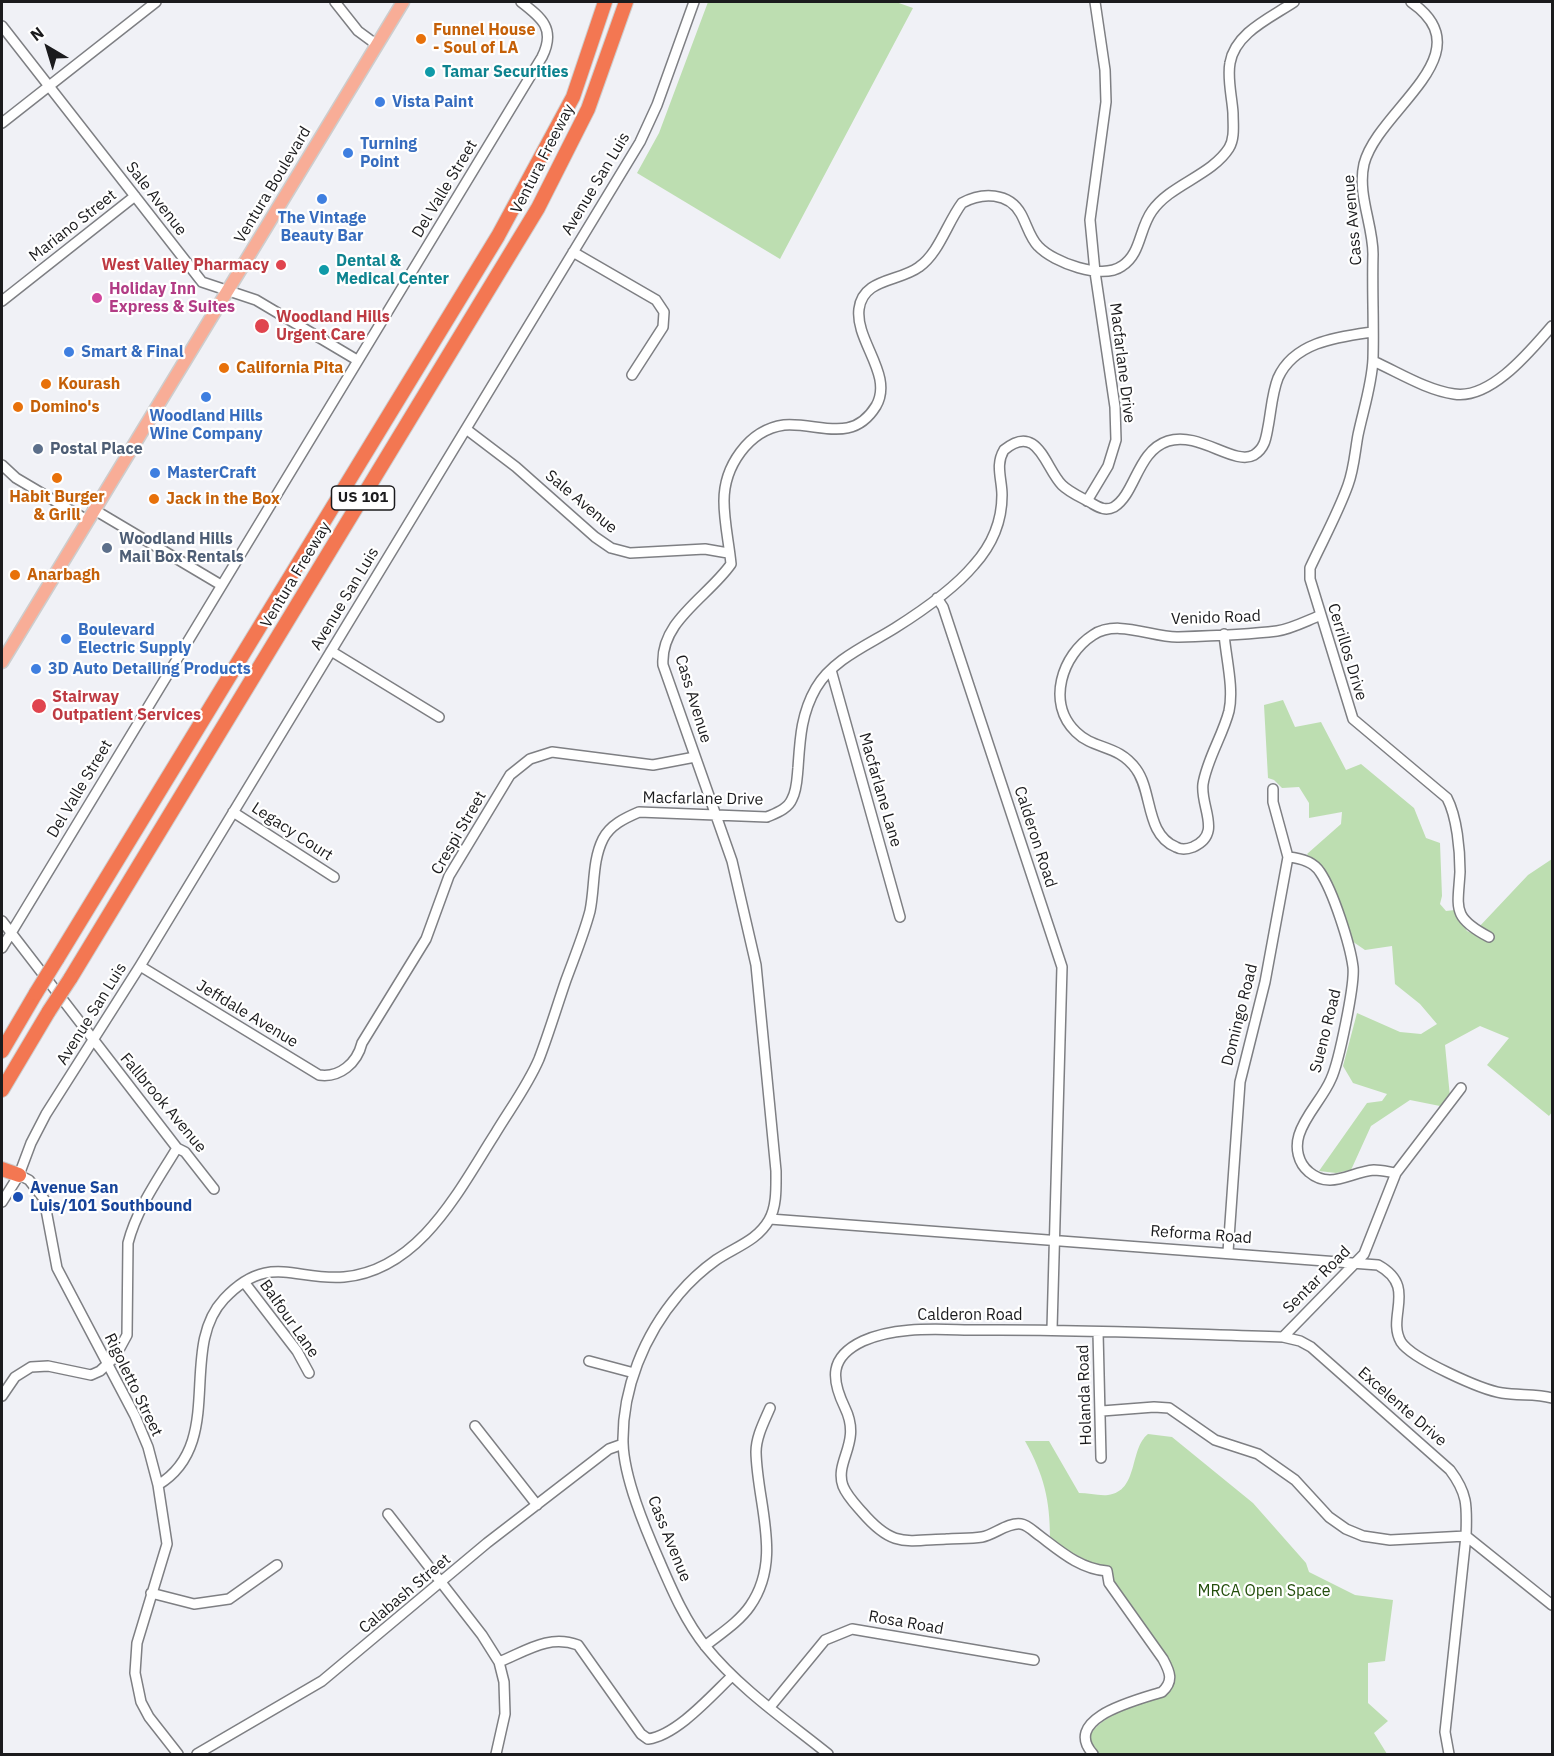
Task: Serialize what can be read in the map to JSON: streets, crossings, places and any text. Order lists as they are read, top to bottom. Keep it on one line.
{"streets":{"highway":["Ventura Freeway","US 101"],"main road":["Ventura Boulevard"],"street":["Avenue San Luis","Del Valle Street","Sale Avenue","Cass Avenue","Mariano Street","Macfarlane Drive","Venido Road","Cerrillos Drive","Macfarlane Lane","Legacy Court","Crespi Street","Calderon Road","Jeffdale Avenue","Domingo Road","Sueno Road","Fallbrook Avenue","Reforma Road","Sentar Road","Balfour Lane","Rigoletto Street","Holanda Road","Excelente Drive","Calabash Street","Rosa Road"]},"crossings":[["Avenue San Luis","Sale Avenue"],["Avenue San Luis","Legacy Court"],["Avenue San Luis","Jeffdale Avenue"],["Avenue San Luis","Fallbrook Avenue"],["Avenue San Luis","Rigoletto Street"],["Ventura Boulevard","Sale Avenue"],["Del Valle Street","Sale Avenue"],["Del Valle Street","Fallbrook Avenue"],["Sale Avenue","Cass Avenue"],["Sale Avenue","Mariano Street"],["Cass Avenue","Macfarlane Drive"],["Cass Avenue","Cerrillos Drive"],["Cass Avenue","Crespi Street"],["Cass Avenue","Reforma Road"],["Cass Avenue","Calabash Street"],["Cass Avenue","Rosa Road"],["Macfarlane Drive","Macfarlane Lane"],["Macfarlane Drive","Calderon Road"],["Macfarlane Drive","Balfour Lane"],["Macfarlane Drive","Rigoletto Street"],["Venido Road","Cerrillos Drive"],["Crespi Street","Jeffdale Avenue"],["Calderon Road","Reforma Road"],["Calderon Road","Excelente Drive"],["Domingo Road","Sueno Road"],["Domingo Road","Reforma Road"],["Sueno Road","Sentar Road"],["Reforma Road","Sentar Road"],["Sentar Road","Excelente Drive"],["Holanda Road","Excelente Drive"]],"parks":["MRCA Open Space"],"places":["Funnel House - Soul of LA","Tamar Securities","Vista Paint","Turning Point","The Vintage Beauty Bar","West Valley Pharmacy","Dental & Medical Center","Holiday Inn Express & Suites","Woodland Hills Urgent Care","Smart & Final","California Pita","Kourash","Woodland Hills Wine Company","Domino's","Postal Place","MasterCraft","Habit Burger & Grill","Jack in the Box","Woodland Hills Mail Box Rentals","Anarbagh","Boulevard Electric Supply","3D Auto Detailing Products","Stairway Outpatient Services","Avenue San Luis/101 Southbound"],"north":"top left"}
